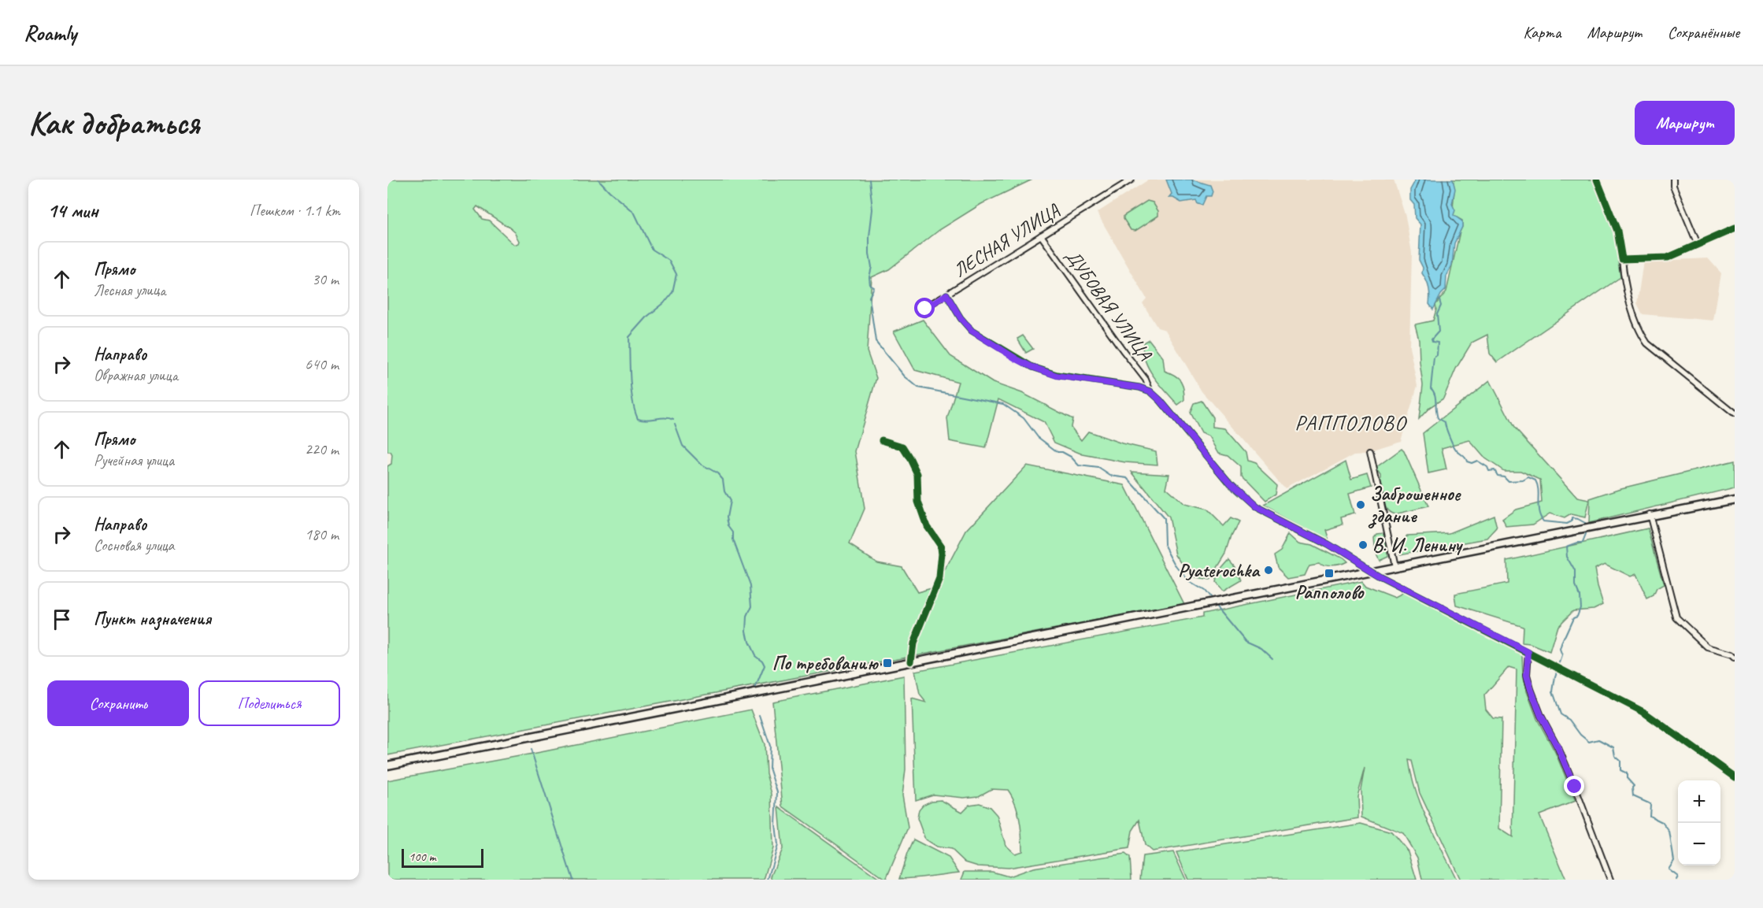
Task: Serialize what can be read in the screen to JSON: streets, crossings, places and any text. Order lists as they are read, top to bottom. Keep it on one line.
{"streets":{"street":["ЛЕСНАЯ УЛИЦА","ДУБОВАЯ УЛИЦА"]},"crossings":[["ЛЕСНАЯ УЛИЦА","ДУБОВАЯ УЛИЦА"]],"districts":["РАППОЛОВО"],"places":{"other":["Заброшенное здание","В. И. Ленину","Pyaterochka"],"transit":["Рапполово","По требованию"]},"scale_bar":"100 m","page":{"header":"Roamly","nav":["Карта","Маршрут","Сохранённые"],"buttons":["Маршрут",["Сохранить","Поделиться"]],"title":"Как добраться","heading":["14 мин","Пешком · 1.1 km"],"list":[["Прямо","Лесная улица","30 m"],["Направо","Овражная улица","640 m"],["Прямо","Ручейная улица","220 m"],["Направо","Сосновая улица","180 m"],"Пункт назначения"],"map_buttons":["+","−"],"scale":"100 m"}}
